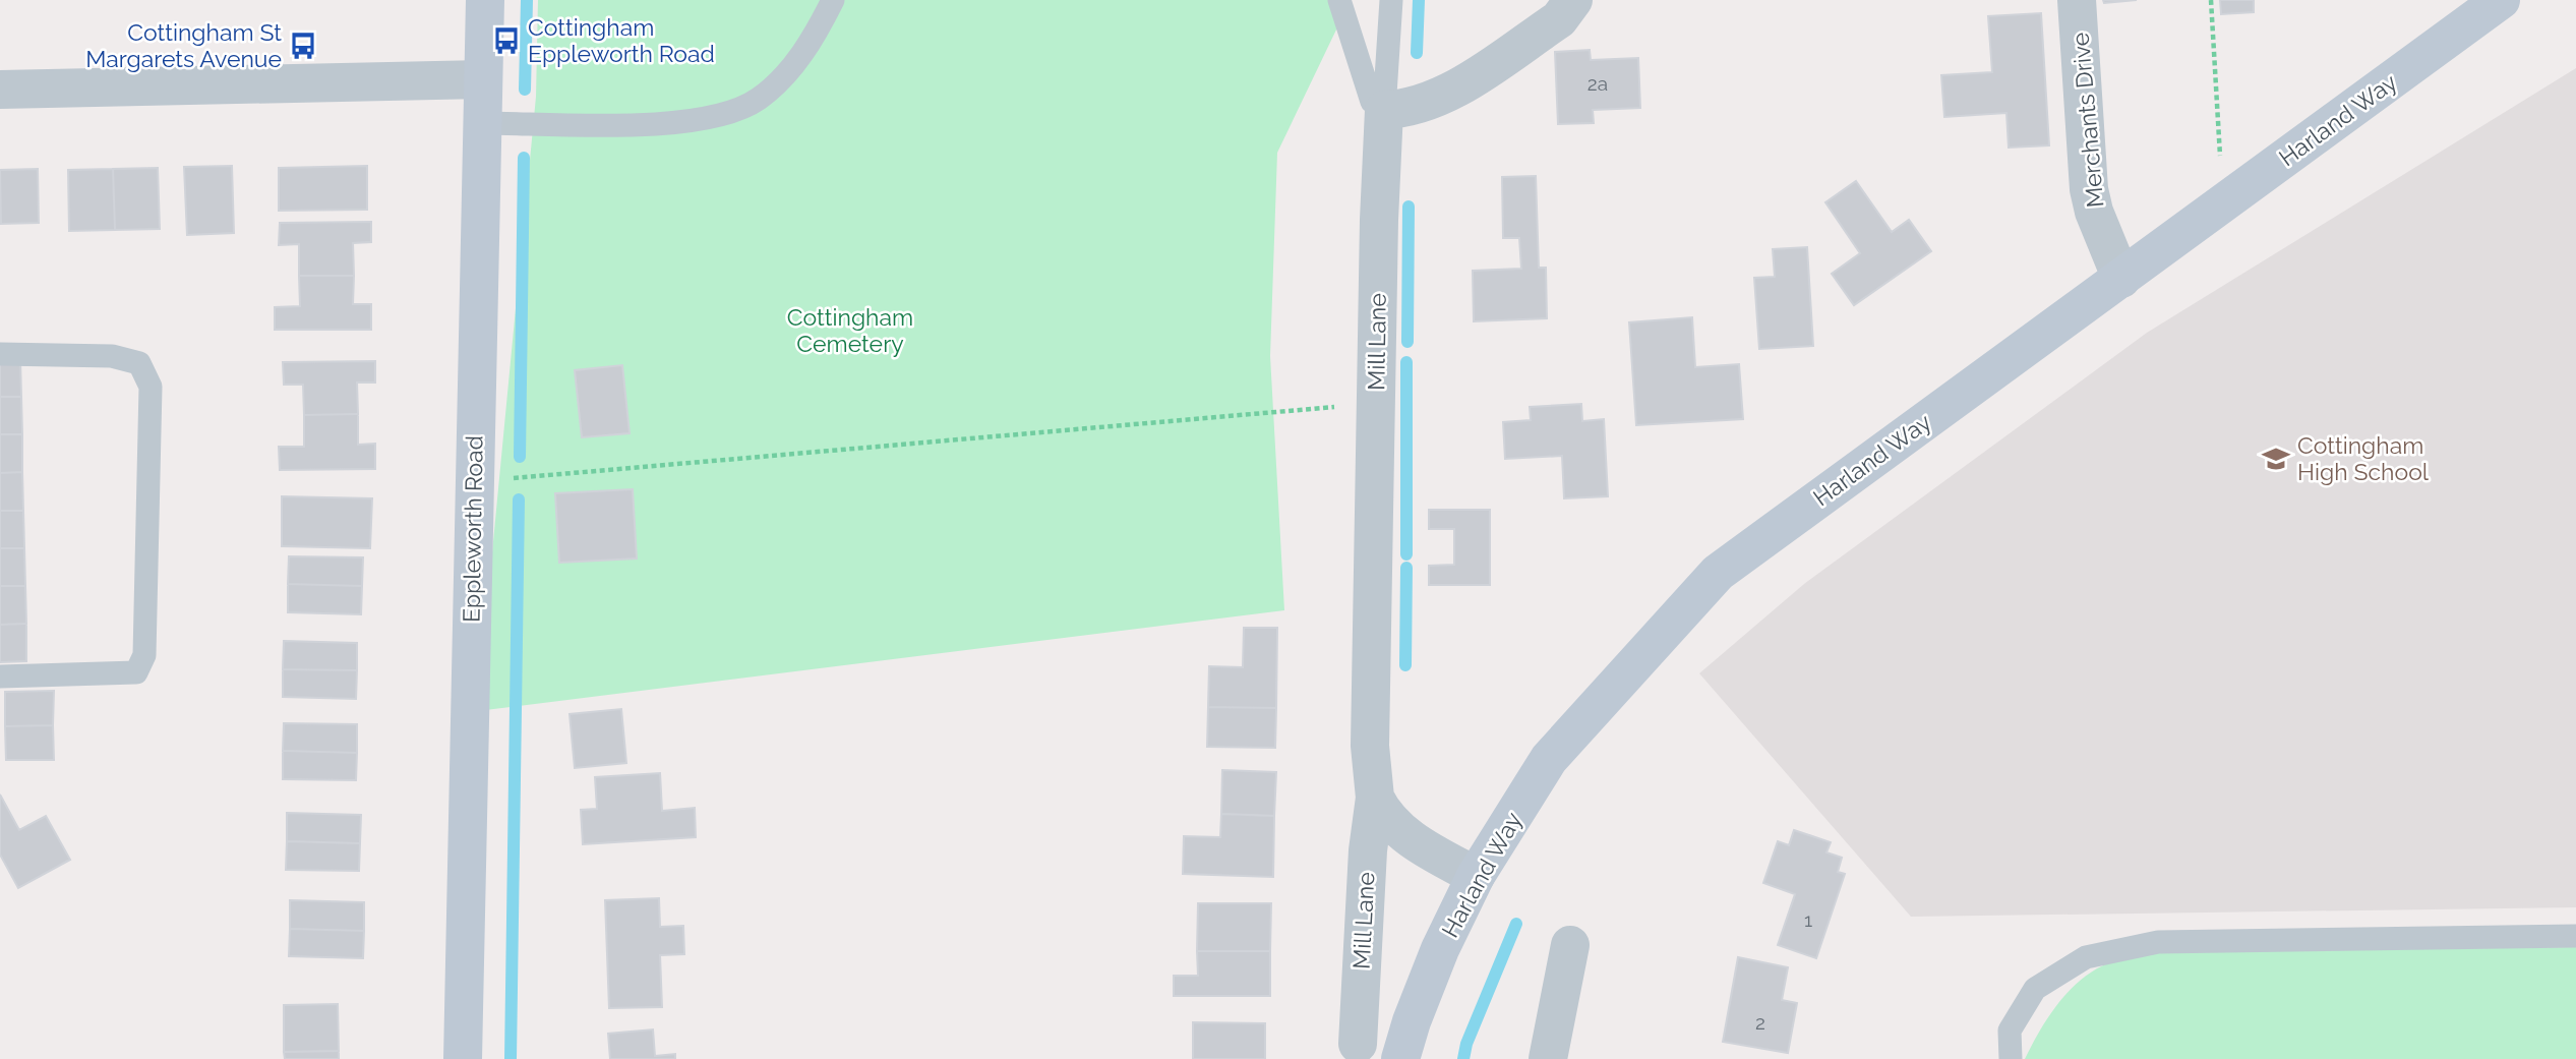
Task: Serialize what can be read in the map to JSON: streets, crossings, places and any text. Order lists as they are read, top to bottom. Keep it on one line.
{"streets":{"main road":["Harland Way","Eppleworth Road"],"street":["Merchants Drive","Mill Lane"]},"crossings":[["Merchants Drive","Harland Way"],["Harland Way","Mill Lane"]],"parks":["Cottingham Cemetery"],"places":{"bus stop":["Cottingham Eppleworth Road","Cottingham St Margarets Avenue"],"school or university":["Cottingham High School"]},"house_numbers":["2a","1","2"]}
